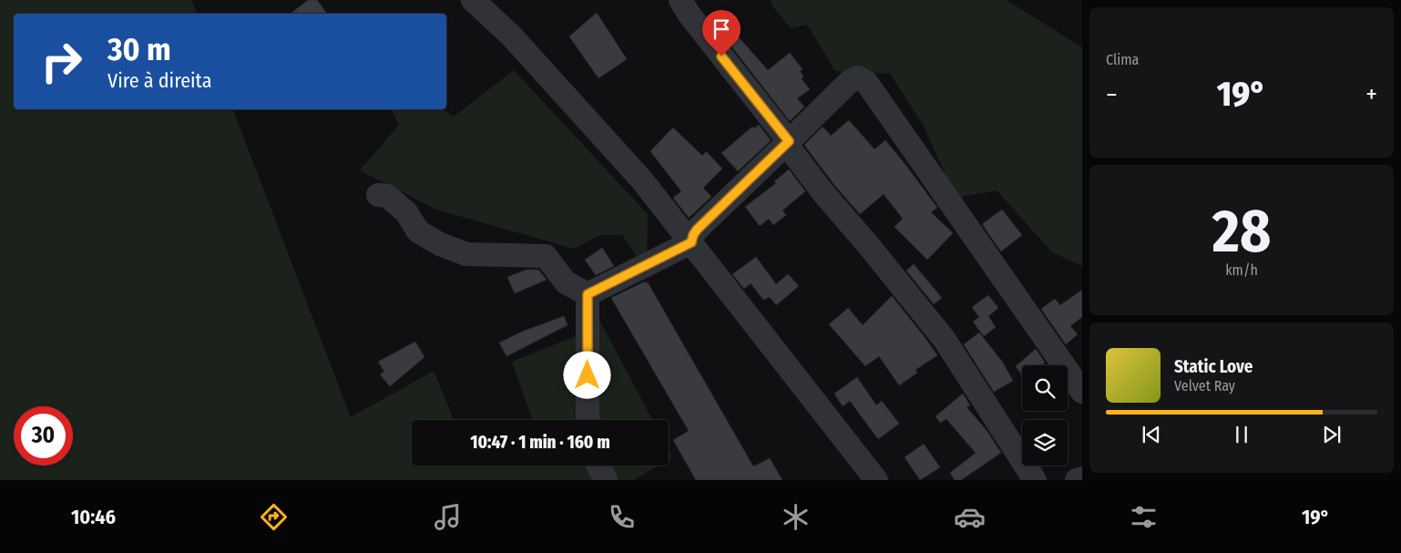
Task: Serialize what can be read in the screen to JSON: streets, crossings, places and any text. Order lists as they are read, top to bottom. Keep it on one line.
{"page":{"tile":["Clima",["28","km/h"]],"turn":["30 m","Vire à direita"],"heat":["−","19°","+"],"song":["Static Love","Velvet Ray"],"limit":"30","trip":"10:47 · 1 min · 160 m","tabs":["10:46","19°"]}}
